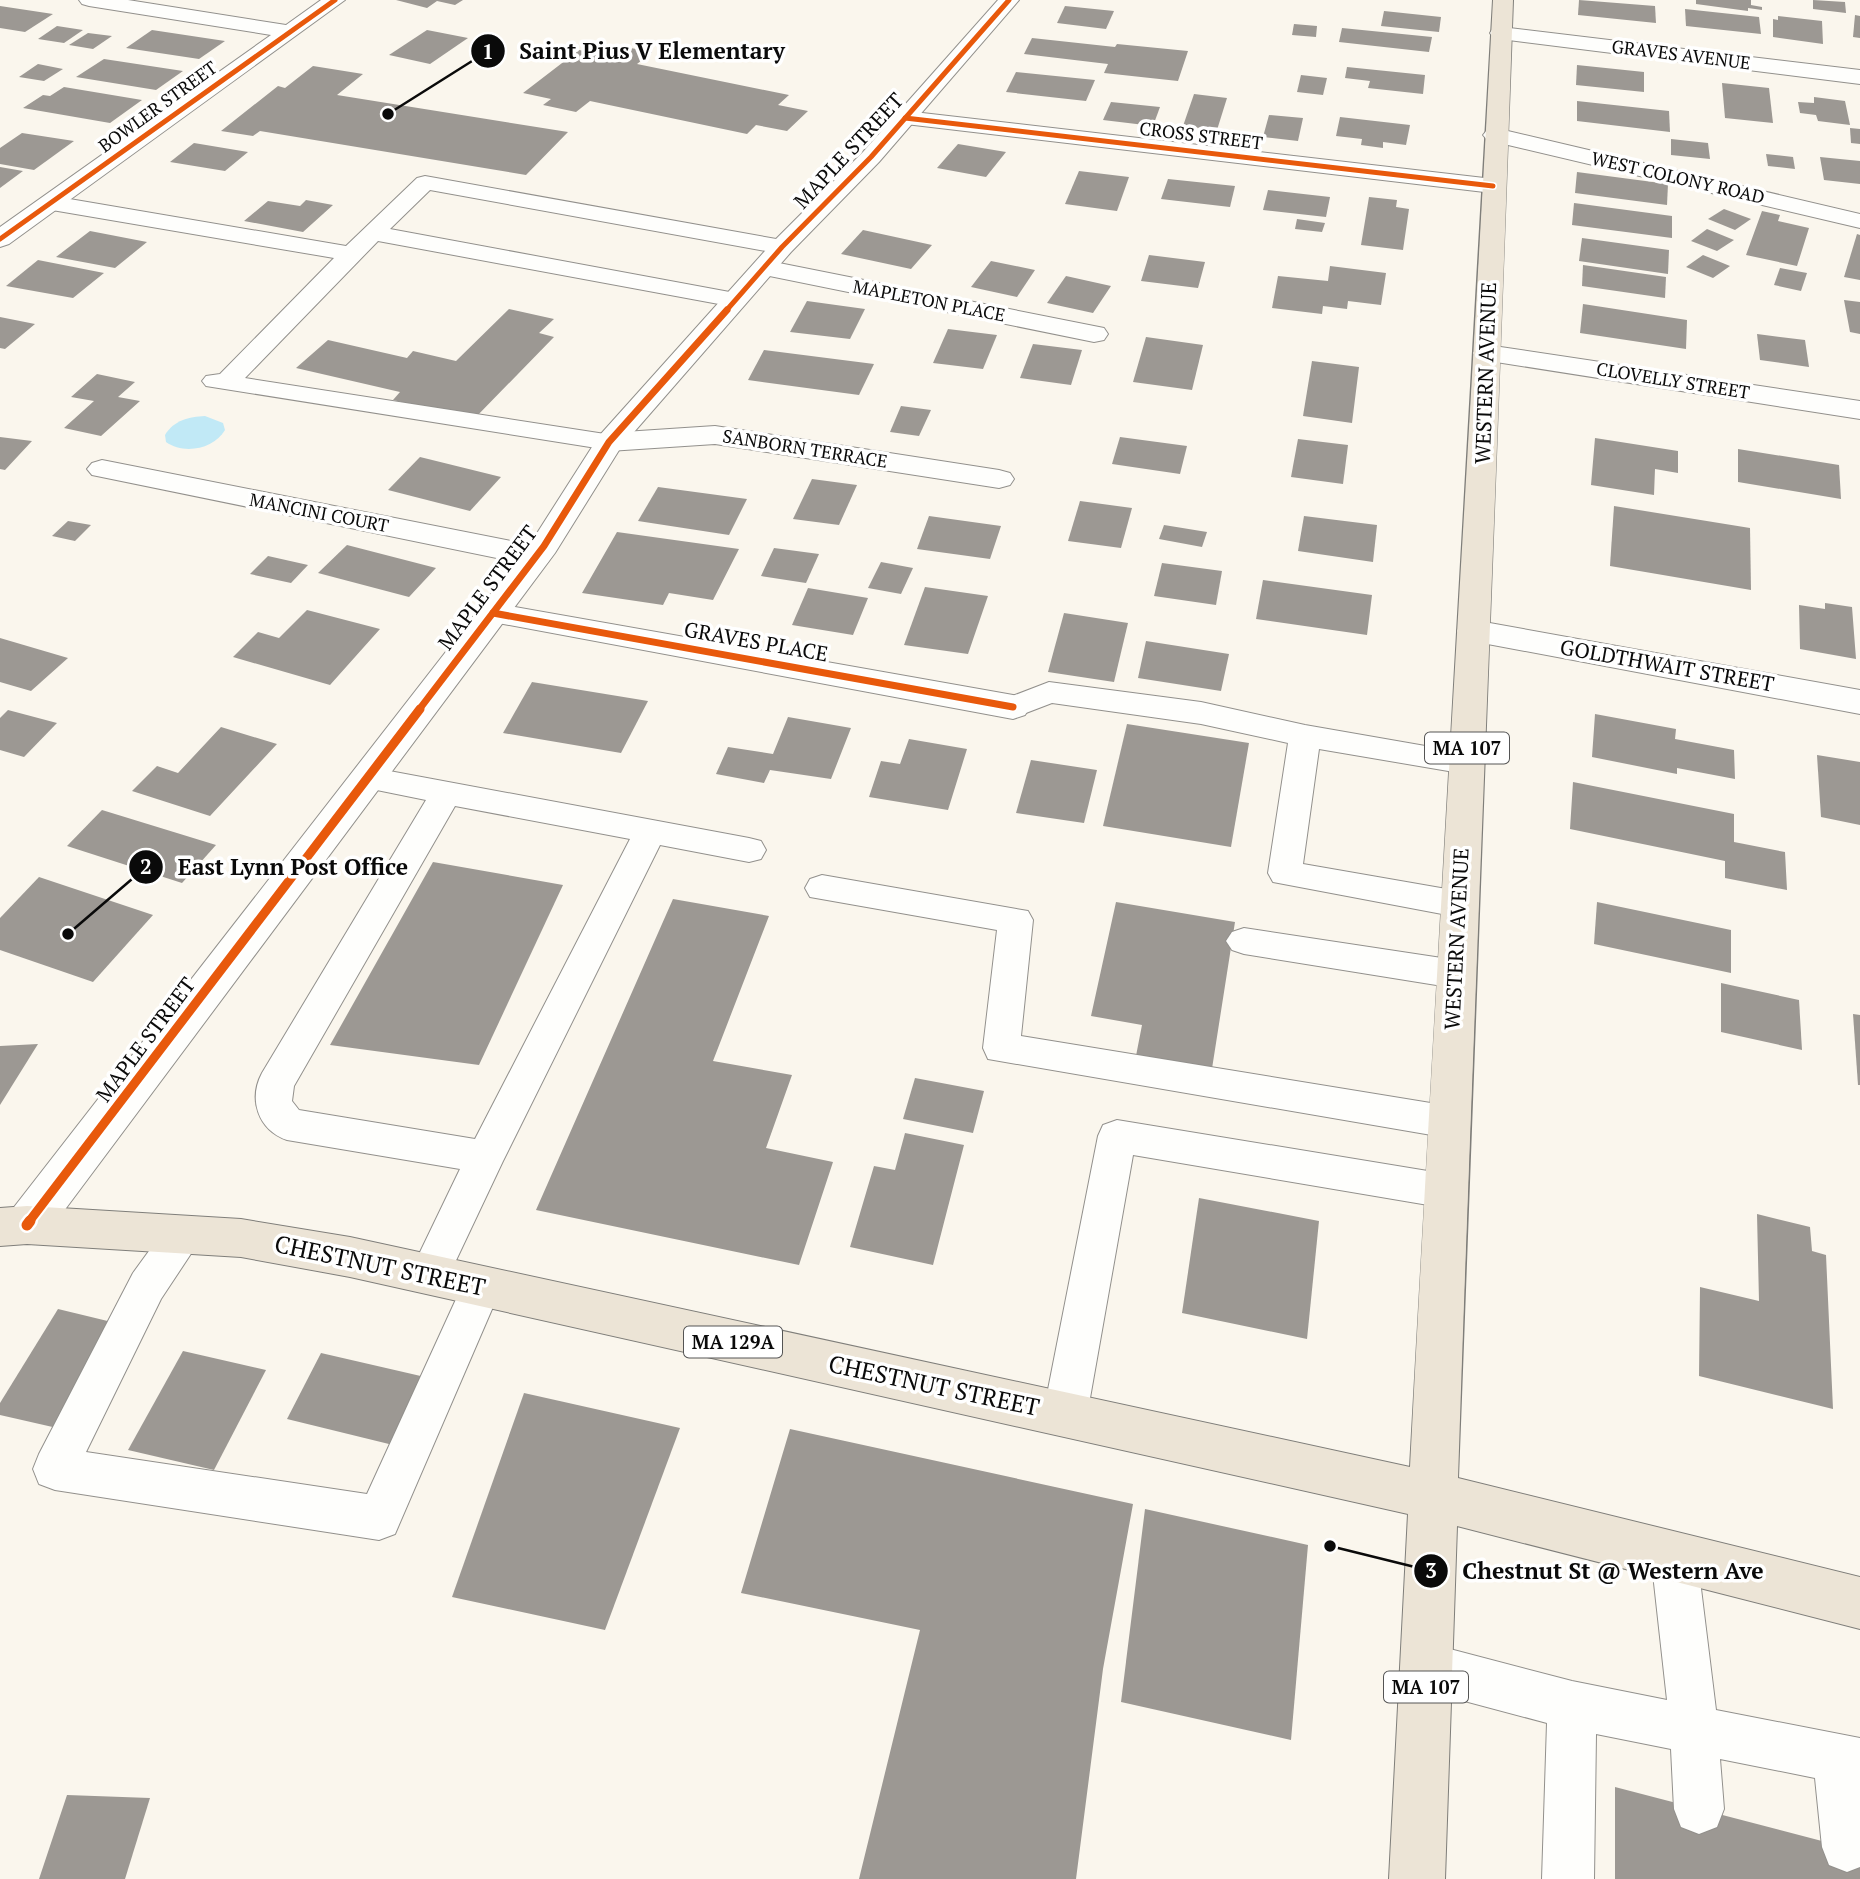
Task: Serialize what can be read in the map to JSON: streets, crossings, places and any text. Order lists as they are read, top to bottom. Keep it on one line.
{"streets":{"main road":["WESTERN AVENUE","MA 107","CHESTNUT STREET","MA 129A"],"street":["GRAVES AVENUE","BOWLER STREET","CROSS STREET","MAPLE STREET","WEST COLONY ROAD","MAPLETON PLACE","CLOVELLY STREET","SANBORN TERRACE","MANCINI COURT","GRAVES PLACE","GOLDTHWAIT STREET"]},"crossings":[["GRAVES AVENUE","WESTERN AVENUE"],["CROSS STREET","MAPLE STREET"],["CROSS STREET","WESTERN AVENUE"],["MAPLE STREET","MAPLETON PLACE"],["MAPLE STREET","SANBORN TERRACE"],["MAPLE STREET","MANCINI COURT"],["MAPLE STREET","GRAVES PLACE"],["MAPLE STREET","CHESTNUT STREET"],["WEST COLONY ROAD","WESTERN AVENUE"],["WESTERN AVENUE","CLOVELLY STREET"],["WESTERN AVENUE","GOLDTHWAIT STREET"],["WESTERN AVENUE","CHESTNUT STREET"]],"places":["Saint Pius V Elementary","East Lynn Post Office","Chestnut St @ Western Ave"]}
